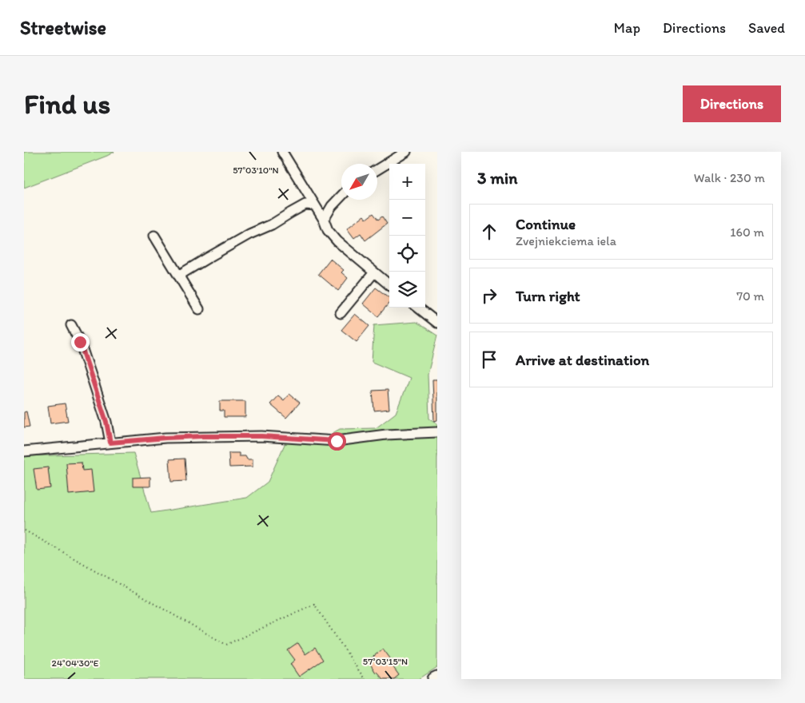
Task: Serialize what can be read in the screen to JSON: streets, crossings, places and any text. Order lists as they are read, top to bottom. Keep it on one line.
{"north":"bottom left","page":{"header":"Streetwise","nav":["Map","Directions","Saved"],"buttons":"Directions","title":"Find us","heading":["3 min","Walk · 230 m"],"map_buttons":["+","−"],"list":[["Continue","Zvejniekciema iela","160 m"],["Turn right","70 m"],"Arrive at destination"]},"coordinates":["57°03'10\"N","57°03'15\"N","24°04'30\"E"]}
